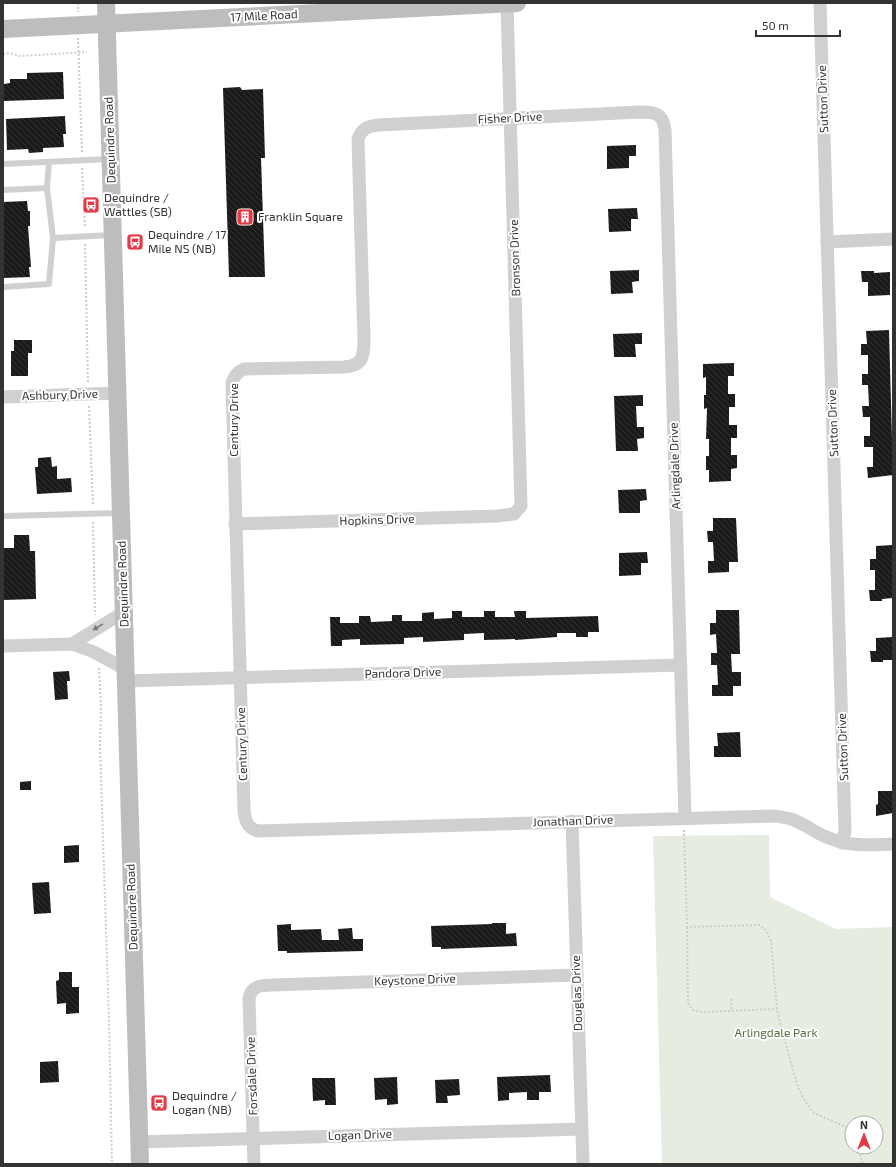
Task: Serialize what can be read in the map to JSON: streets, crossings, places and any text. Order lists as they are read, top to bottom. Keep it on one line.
{"streets":{"main road":["17 Mile Road","Dequindre Road"],"street":["Sutton Drive","Fisher Drive","Bronson Drive","Ashbury Drive","Century Drive","Arlingdale Drive","Hopkins Drive","Pandora Drive","Jonathan Drive","Keystone Drive","Douglas Drive","Forsdale Drive","Logan Drive"]},"crossings":[["17 Mile Road","Dequindre Road"],["17 Mile Road","Bronson Drive"],["Sutton Drive","Jonathan Drive"],["Fisher Drive","Bronson Drive"],["Fisher Drive","Century Drive"],["Fisher Drive","Arlingdale Drive"],["Dequindre Road","Ashbury Drive"],["Dequindre Road","Pandora Drive"],["Dequindre Road","Logan Drive"],["Bronson Drive","Hopkins Drive"],["Century Drive","Hopkins Drive"],["Century Drive","Pandora Drive"],["Century Drive","Jonathan Drive"],["Arlingdale Drive","Pandora Drive"],["Arlingdale Drive","Jonathan Drive"],["Jonathan Drive","Douglas Drive"],["Keystone Drive","Douglas Drive"],["Keystone Drive","Forsdale Drive"],["Douglas Drive","Logan Drive"],["Forsdale Drive","Logan Drive"]],"parks":["Arlingdale Park"],"places":{"bus stop":["Dequindre / Wattles (SB)","Dequindre / 17 Mile NS (NB)","Dequindre / Logan (NB)"],"building":["Franklin Square"]},"scale_bar":"50 m","north":"top"}
